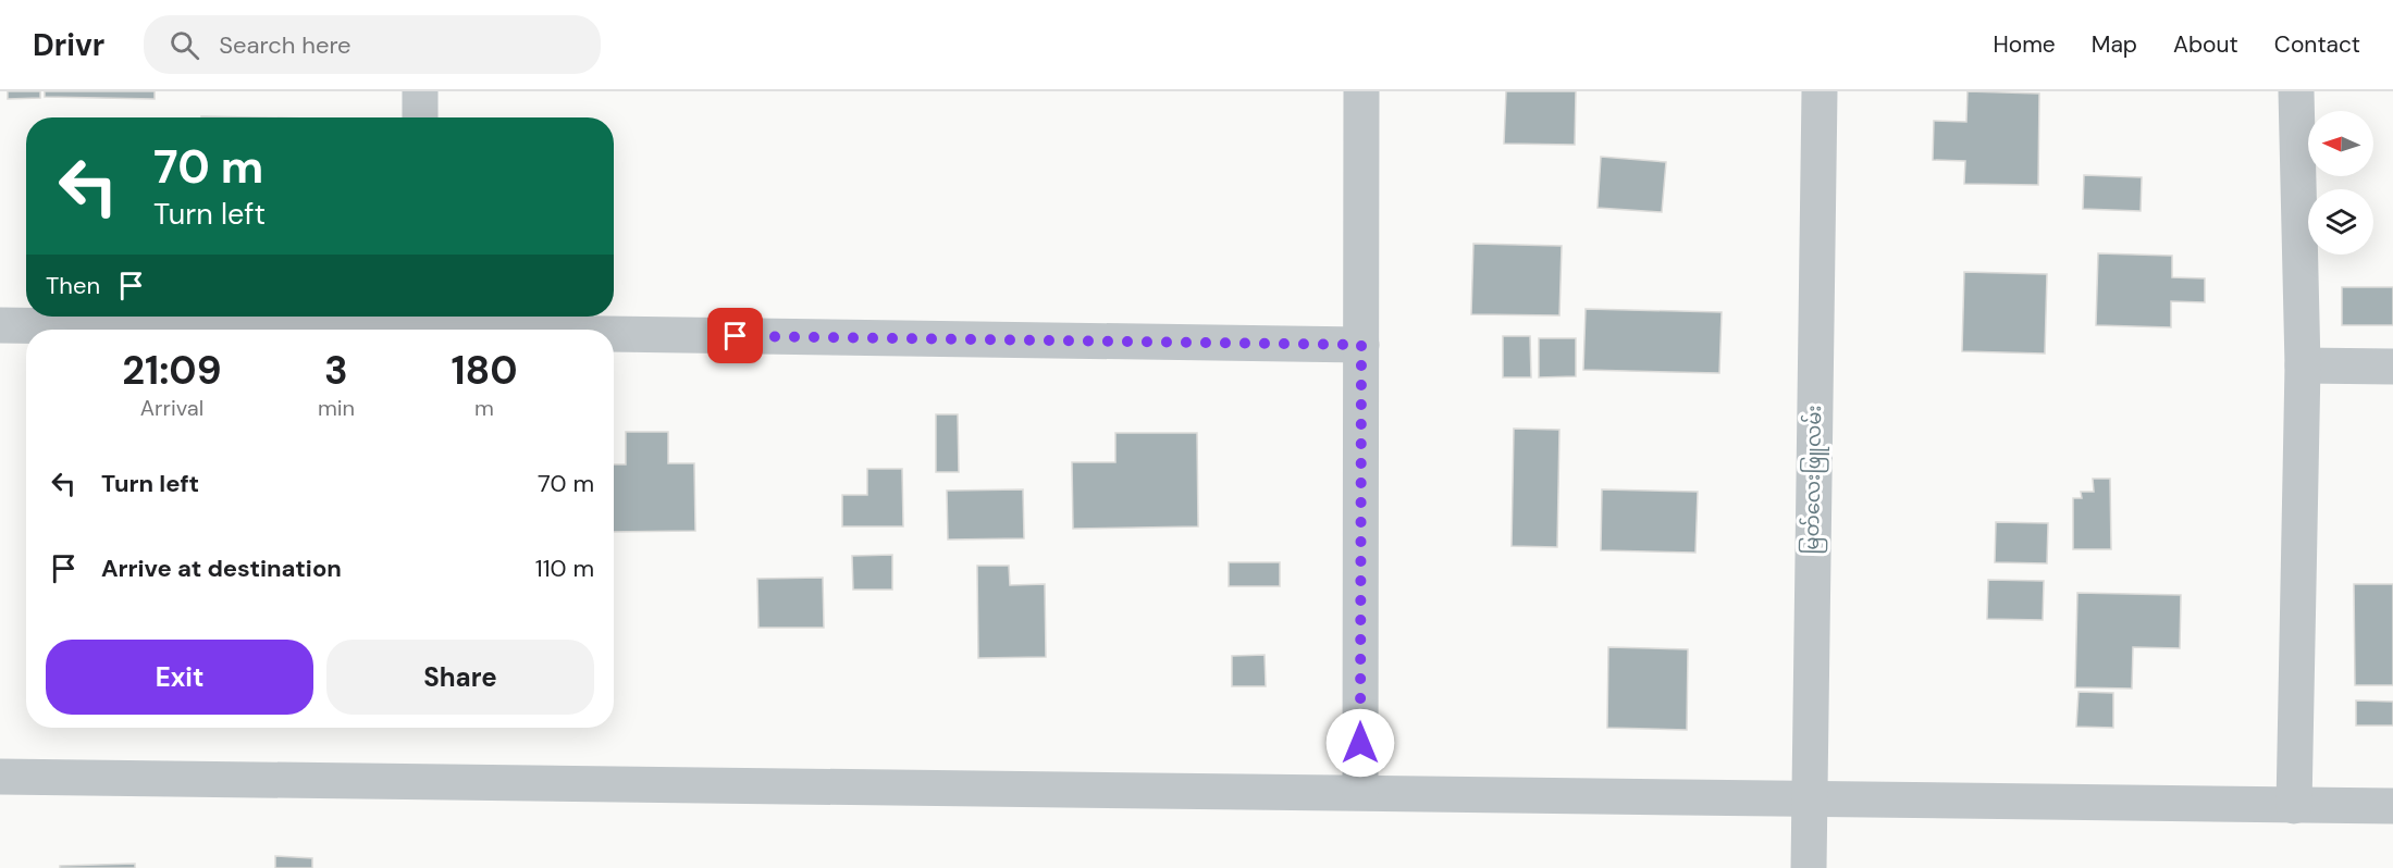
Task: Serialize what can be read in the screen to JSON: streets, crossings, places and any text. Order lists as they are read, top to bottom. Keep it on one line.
{"streets":{"street":["မြတ်လေးဖြူလမ်း"]},"north":"left","page":{"header":"Drivr","search":"Search here","nav":["Home","Map","About","Contact"],"turn":["70 m","Turn left"],"then":"Then","eta":["21:09","Arrival","3","min","180","m"],"list":[{"name":"Turn left","value":"70 m"},{"name":"Arrive at destination","value":"110 m"}],"buttons":["Exit","Share"]}}
